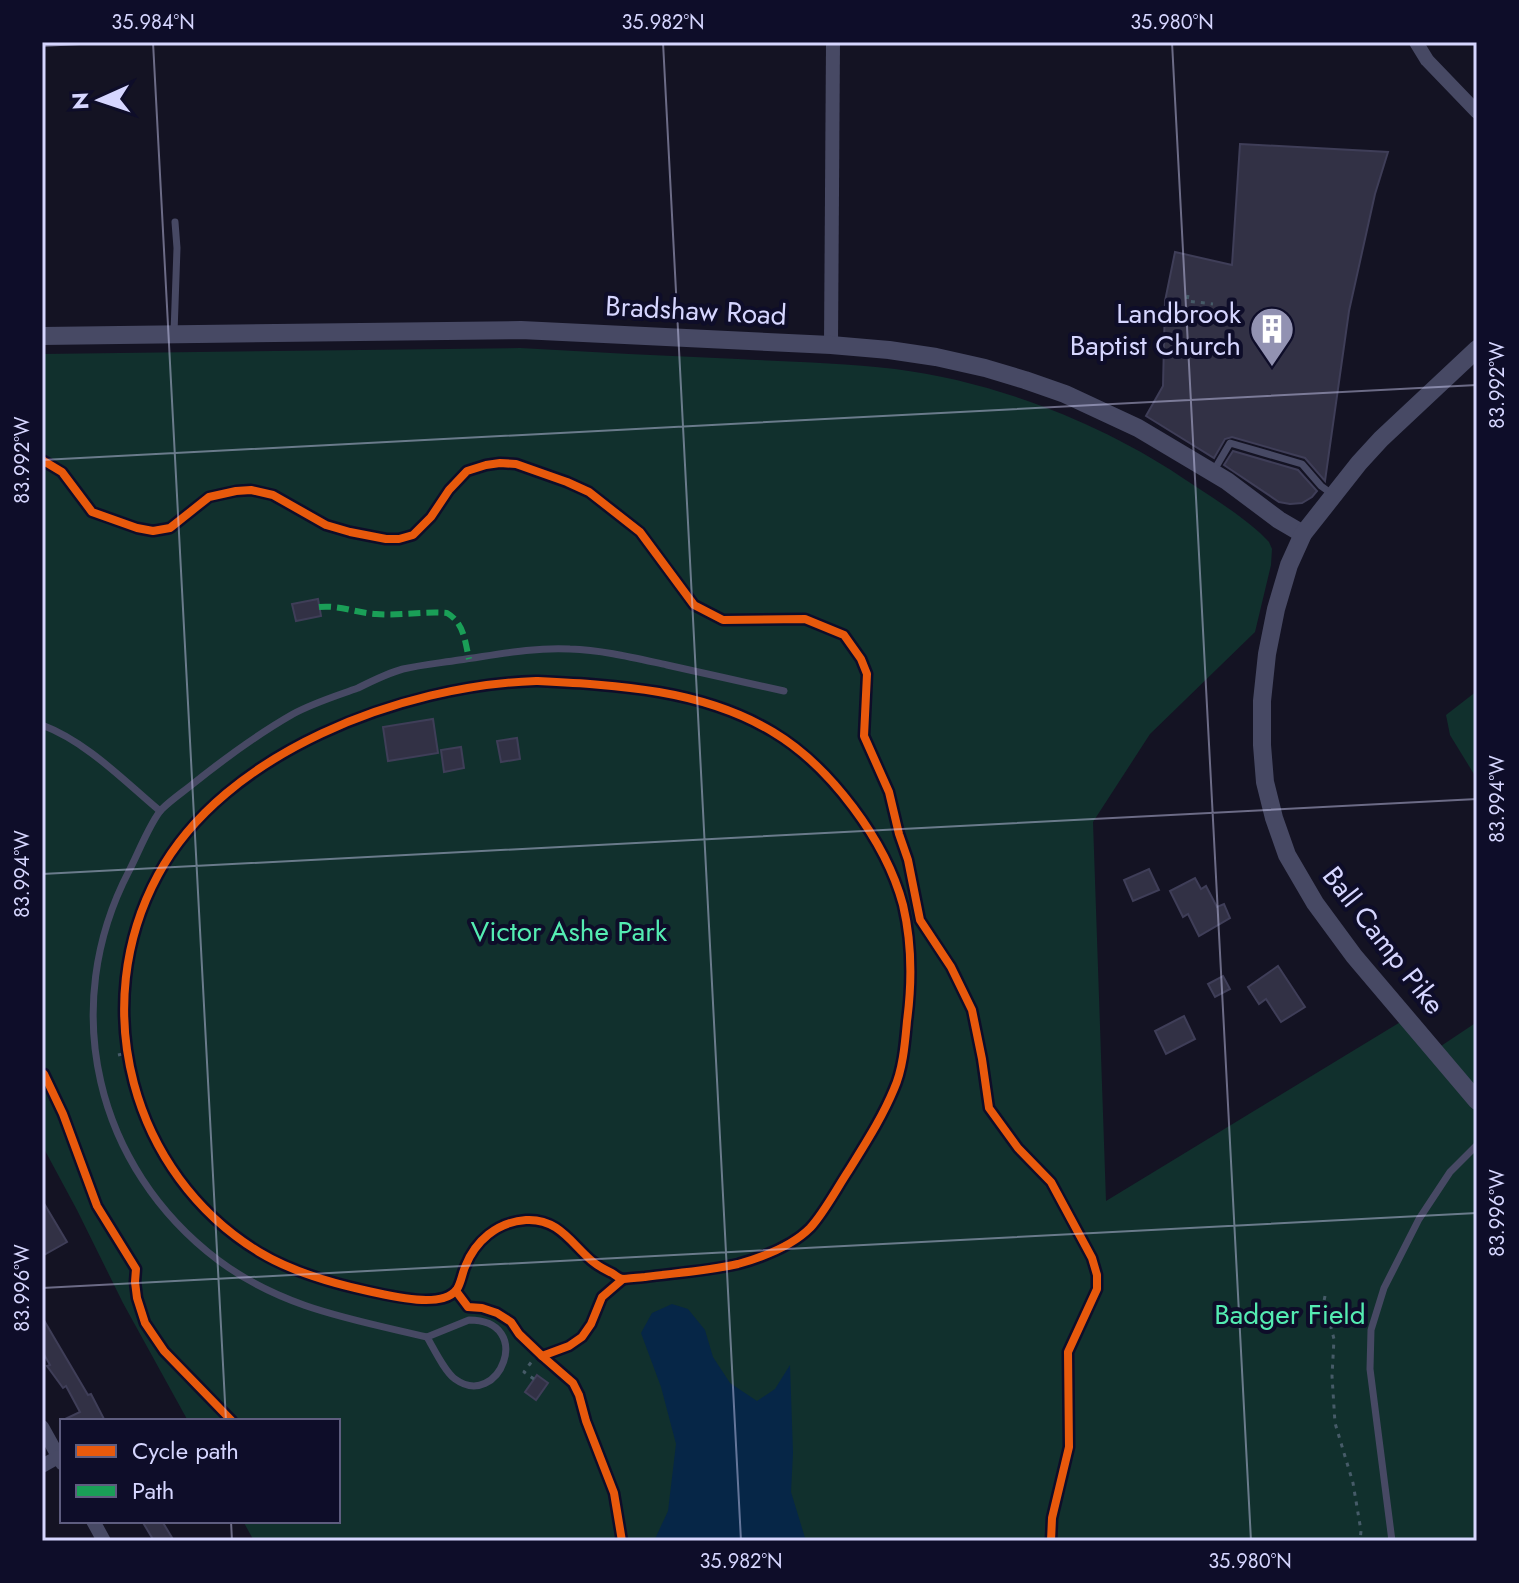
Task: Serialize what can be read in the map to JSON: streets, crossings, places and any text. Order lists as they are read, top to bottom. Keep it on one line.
{"streets":{"street":["Bradshaw Road","Ball Camp Pike"]},"crossings":[["Bradshaw Road","Ball Camp Pike"]],"parks":["Victor Ashe Park","Badger Field"],"places":{"building":["Landbrook Baptist Church"]},"legend":["Cycle path","Path"],"north":"left","coordinates":["35.984°N","35.982°N","35.980°N","83.992°W","83.994°W","83.996°W"]}
